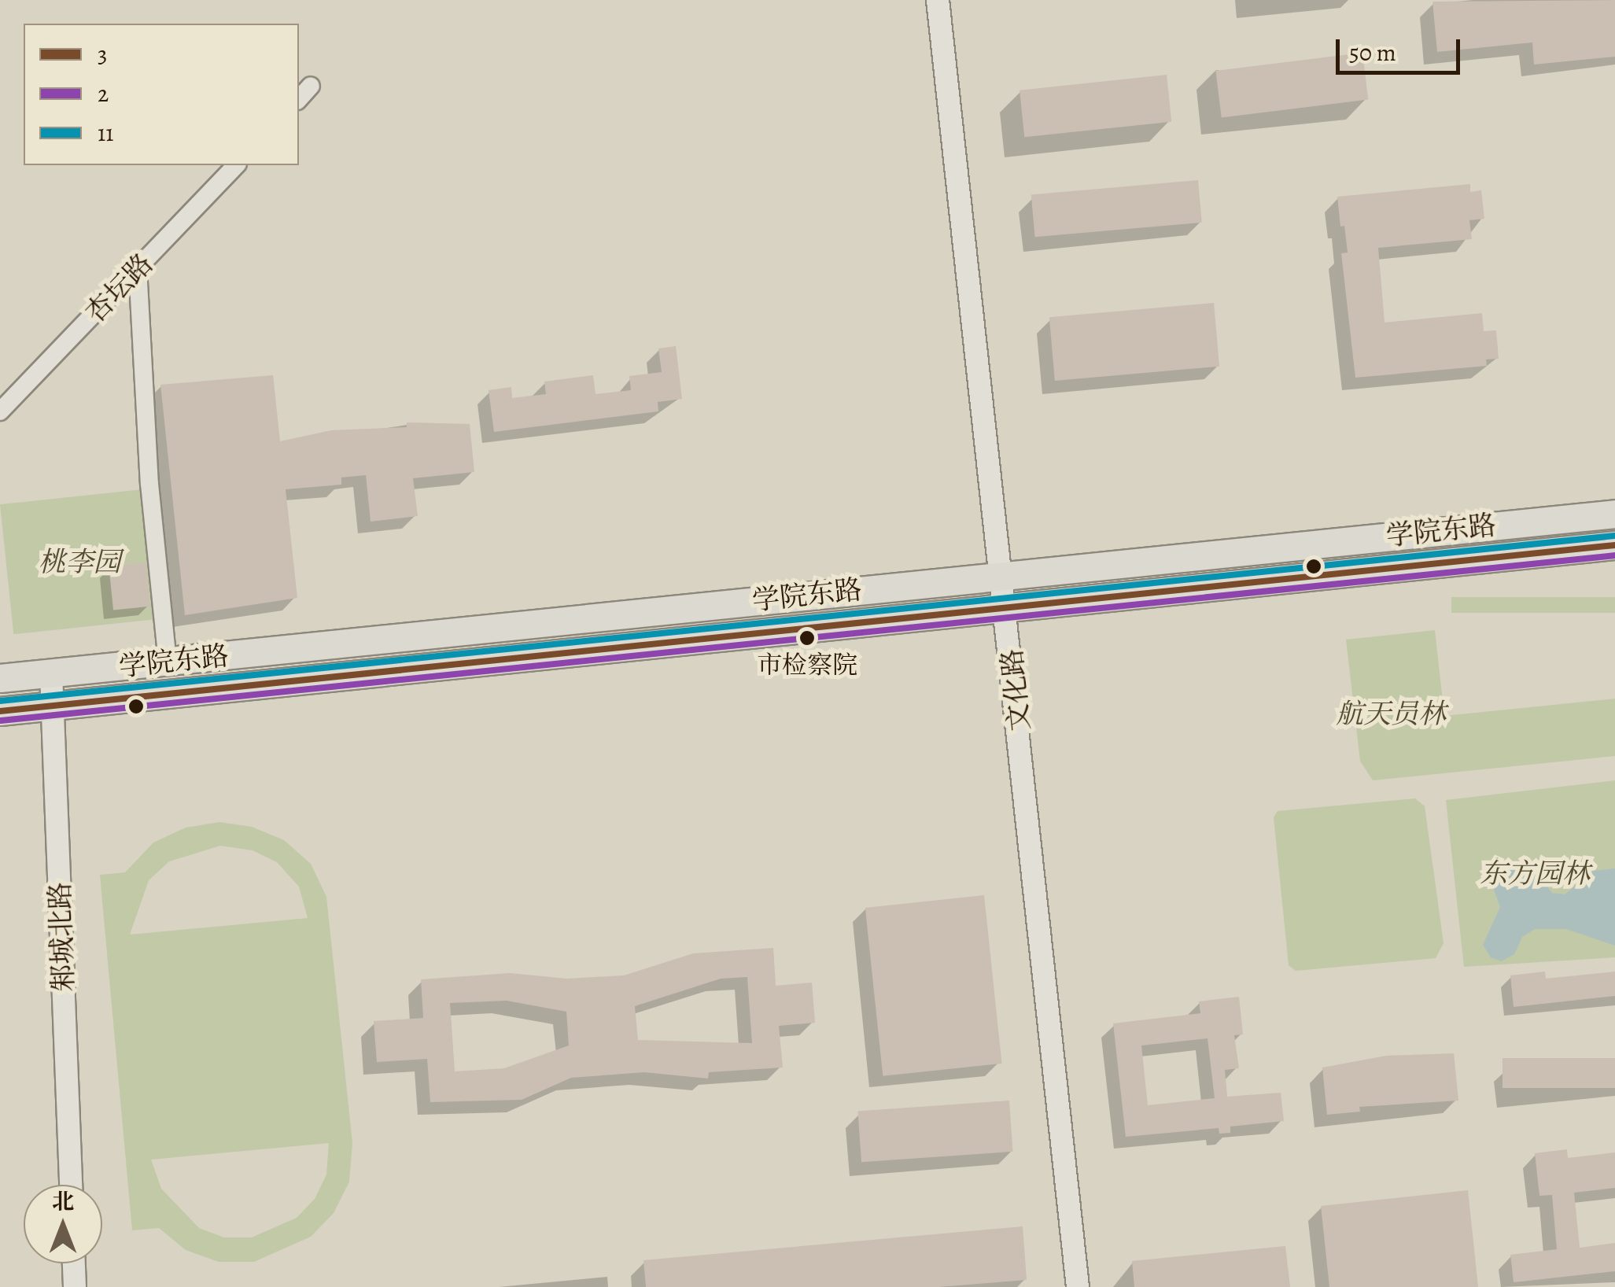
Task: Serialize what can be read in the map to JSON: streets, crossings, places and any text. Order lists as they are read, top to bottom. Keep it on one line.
{"streets":{"main road":["学院东路"],"street":["杏坛路","文化路","邾城北路"]},"crossings":[["学院东路","文化路"],["学院东路","邾城北路"]],"parks":["桃李园","航天员林","东方园林"],"places":["市检察院"],"lines":["transit line 11","transit line 3","transit line 2"],"legend":["3","2","11"],"scale_bar":"50 m","north":"top"}
